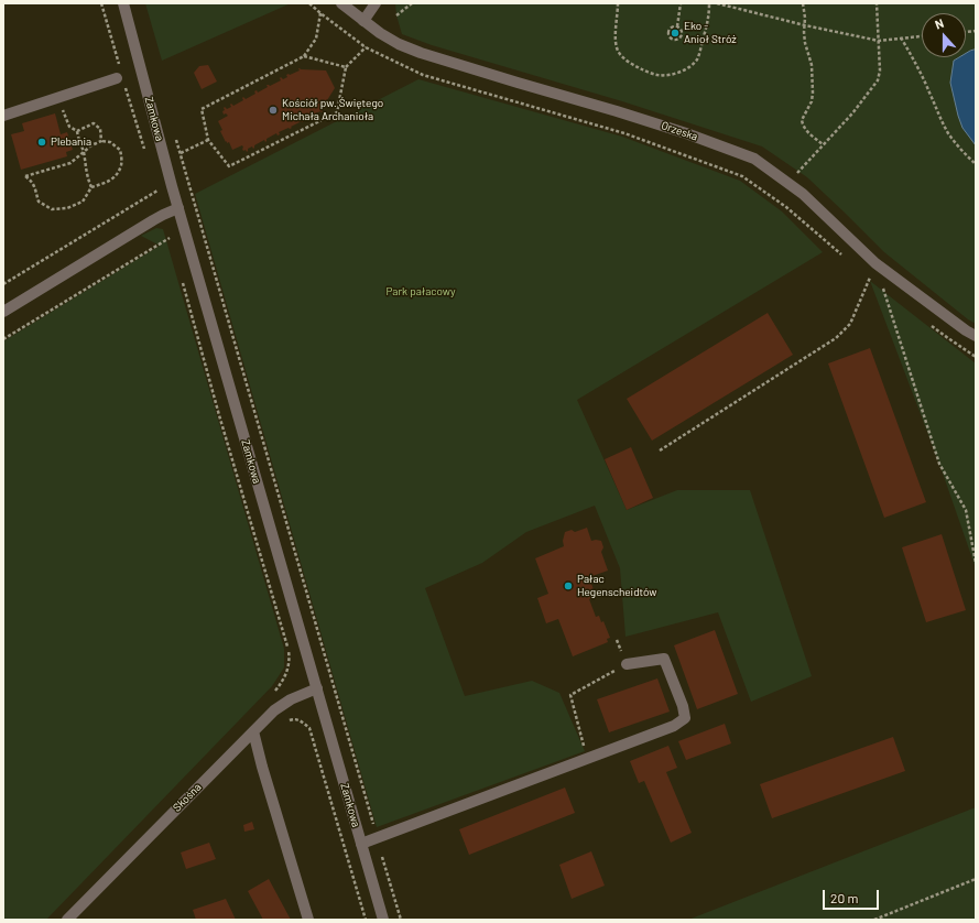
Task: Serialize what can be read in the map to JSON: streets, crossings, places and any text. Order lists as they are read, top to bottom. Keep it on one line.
{"streets":{"street":["Zamkowa","Orzeska","Skośna"]},"crossings":[["Zamkowa","Skośna"]],"parks":["Park pałacowy"],"places":["Eko - Anioł Stróż","Kościół pw. Świętego Michała Archanioła","Plebania","Pałac Hegenscheidtów"],"scale_bar":"20 m","north":"top"}
